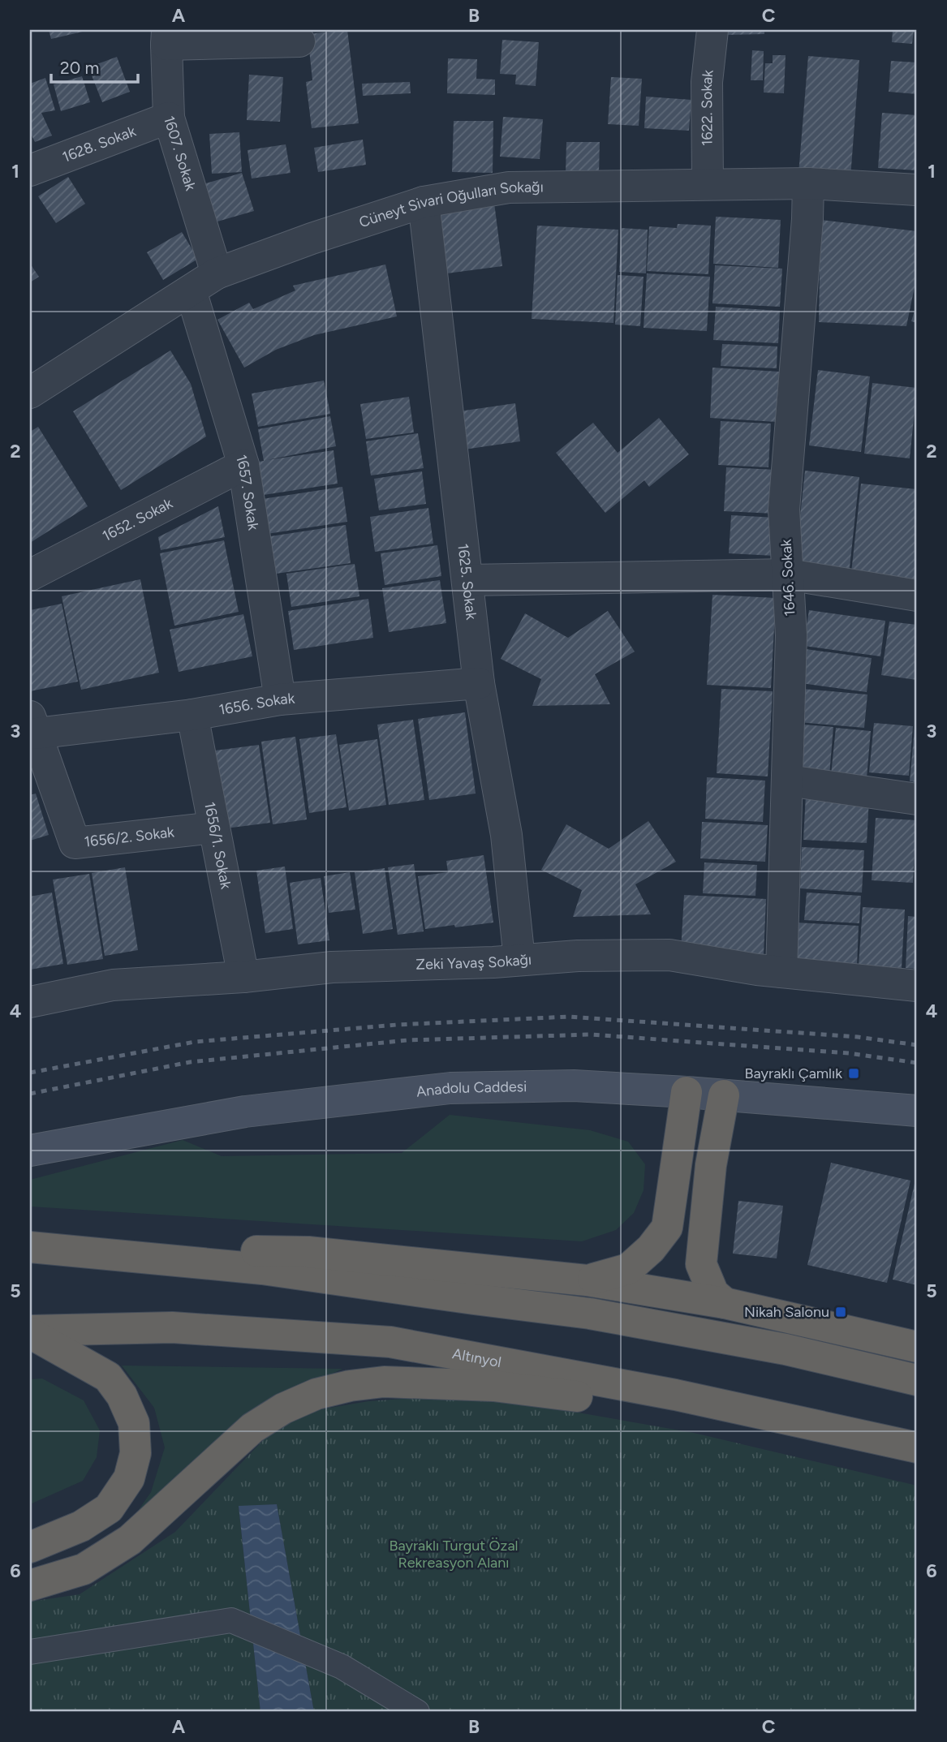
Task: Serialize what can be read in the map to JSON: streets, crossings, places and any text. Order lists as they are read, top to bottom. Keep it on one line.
{"streets":{"highway":["Altınyol"],"main road":["Anadolu Caddesi"],"street":["1622. Sokak","1628. Sokak","1607. Sokak","Cüneyt Sivari Oğulları Sokağı","1657. Sokak","1652. Sokak","1646. Sokak","1625. Sokak","1656. Sokak","1656/2. Sokak","1656/1. Sokak","Zeki Yavaş Sokağı"]},"crossings":[["1622. Sokak","Cüneyt Sivari Oğulları Sokağı"],["1628. Sokak","1607. Sokak"],["1607. Sokak","Cüneyt Sivari Oğulları Sokağı"],["Cüneyt Sivari Oğulları Sokağı","1657. Sokak"],["Cüneyt Sivari Oğulları Sokağı","1646. Sokak"],["Cüneyt Sivari Oğulları Sokağı","1625. Sokak"],["1657. Sokak","1652. Sokak"],["1657. Sokak","1656. Sokak"],["1646. Sokak","Zeki Yavaş Sokağı"],["1625. Sokak","1656. Sokak"],["1625. Sokak","Zeki Yavaş Sokağı"],["1656. Sokak","1656/2. Sokak"],["1656. Sokak","1656/1. Sokak"],["1656/2. Sokak","1656/1. Sokak"],["1656/1. Sokak","Zeki Yavaş Sokağı"]],"parks":["Bayraklı Turgut Özal Rekreasyon Alanı"],"places":{"transit":["Bayraklı Çamlık","Nikah Salonu"]},"scale_bar":"20 m","grid":{"columns":["A","B","C"],"rows":["1","2","3","4","5","6"]}}
